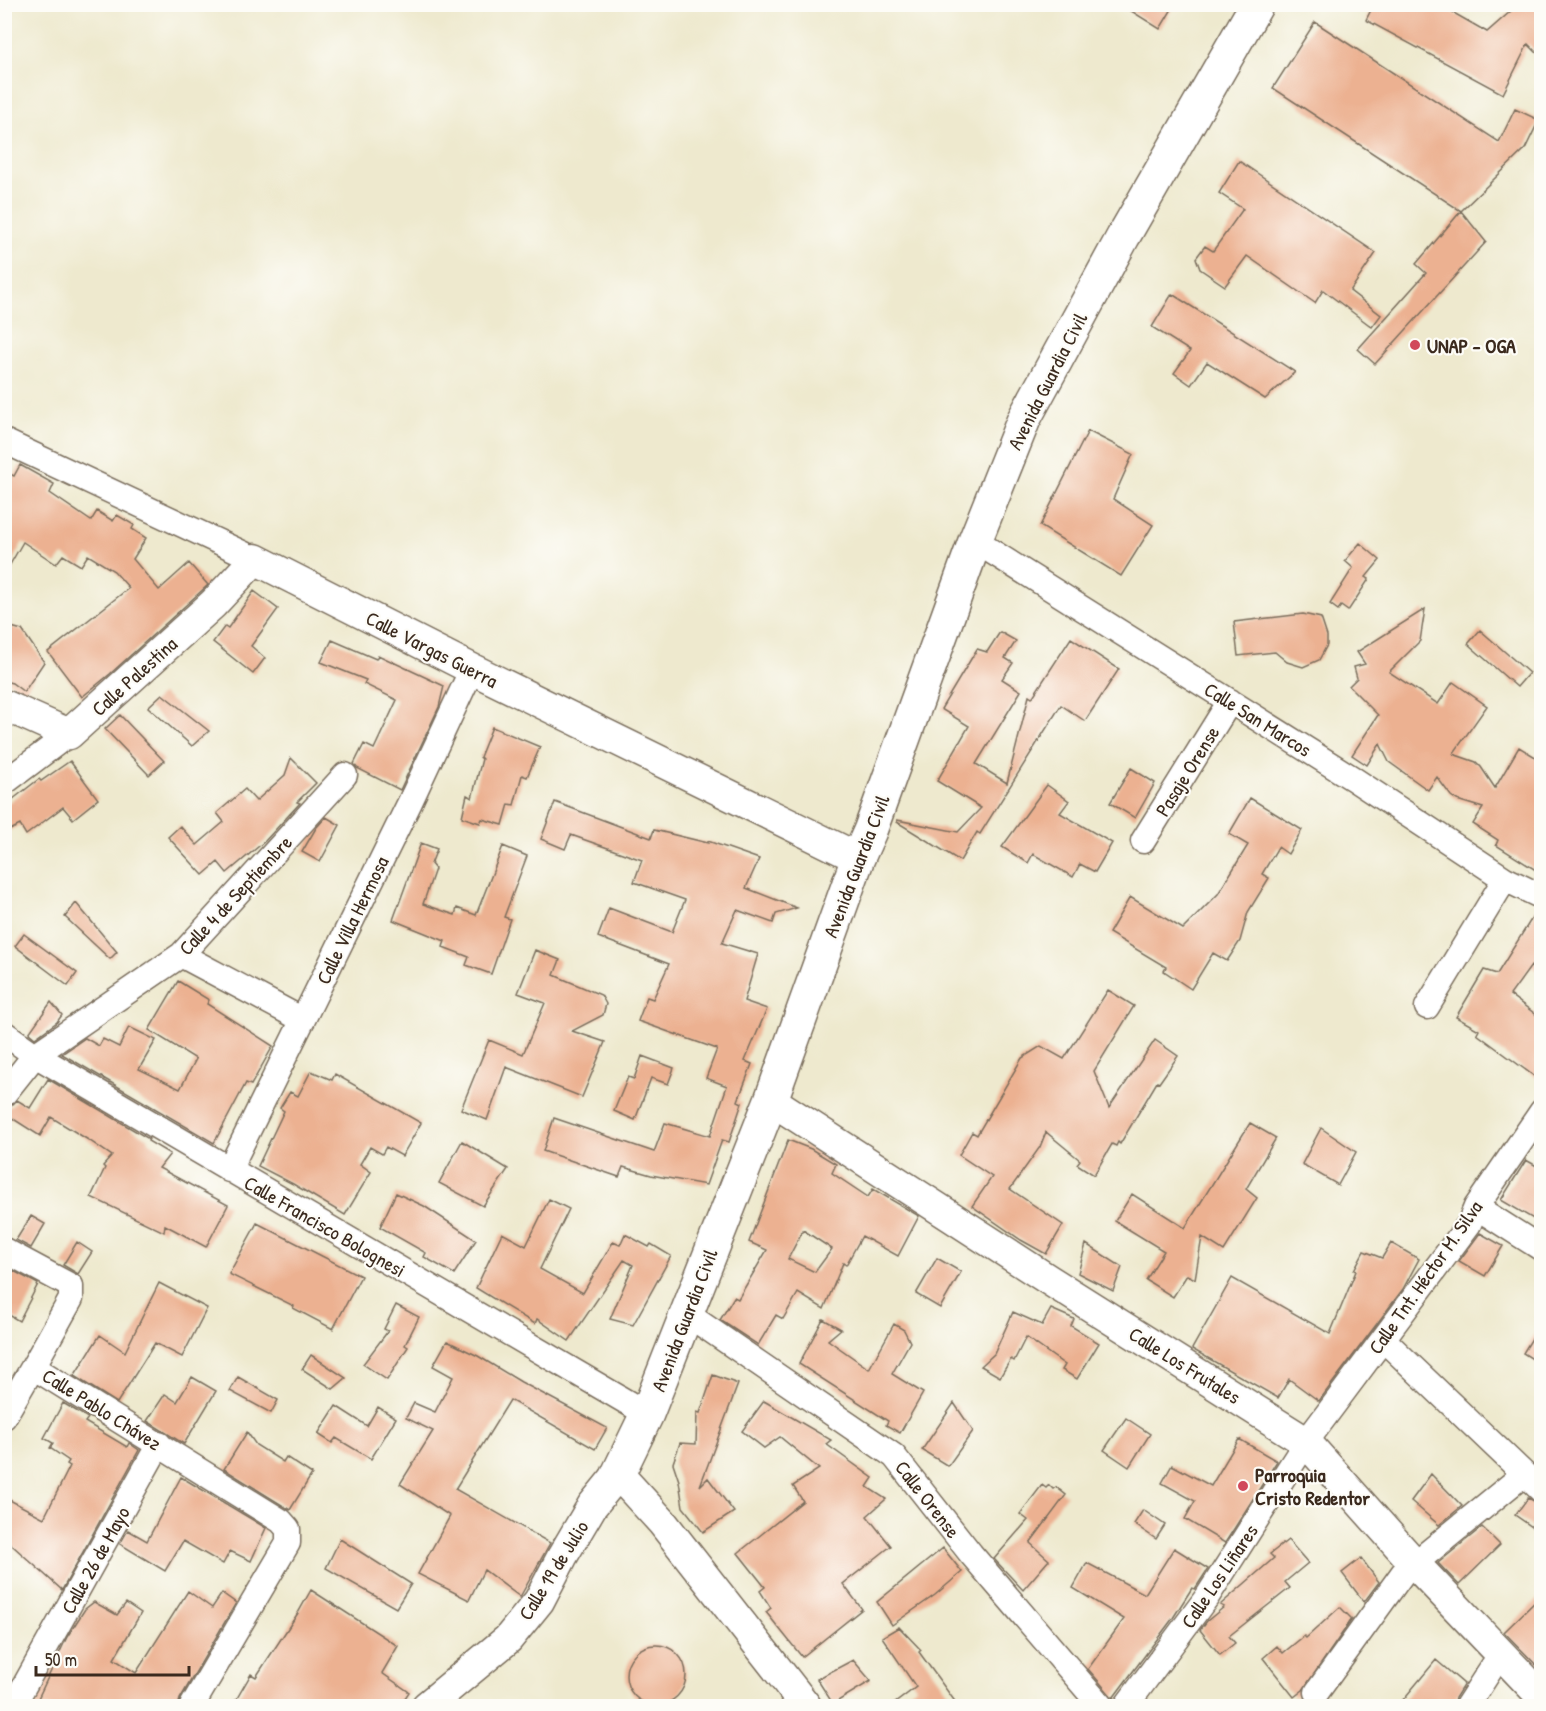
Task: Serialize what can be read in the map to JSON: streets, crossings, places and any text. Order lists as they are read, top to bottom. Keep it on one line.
{"streets":{"main road":["Avenida Guardia Civil"],"street":["Calle Vargas Guerra","Calle Palestina","Calle San Marcos","Pasaje Orense","Calle 4 de Septiembre","Calle Villa Hermosa","Calle Francisco Bolognesi","Calle Tnt. Héctor M. Silva","Calle Los Frutales","Calle Pablo Chávez","Calle Orense","Calle 26 de Mayo","Calle 19 de Julio","Calle Los Liñares"]},"crossings":[["Avenida Guardia Civil","Calle Vargas Guerra"],["Avenida Guardia Civil","Calle San Marcos"],["Avenida Guardia Civil","Calle Francisco Bolognesi"],["Avenida Guardia Civil","Calle Los Frutales"],["Avenida Guardia Civil","Calle Orense"],["Avenida Guardia Civil","Calle 19 de Julio"],["Calle Vargas Guerra","Calle Palestina"],["Calle Vargas Guerra","Calle Villa Hermosa"],["Calle San Marcos","Pasaje Orense"],["Calle 4 de Septiembre","Calle Francisco Bolognesi"],["Calle Villa Hermosa","Calle Francisco Bolognesi"],["Calle Tnt. Héctor M. Silva","Calle Los Frutales"],["Calle Tnt. Héctor M. Silva","Calle Los Liñares"],["Calle Los Frutales","Calle Los Liñares"],["Calle Pablo Chávez","Calle 26 de Mayo"]],"places":["UNAP - OGA","Parroquia Cristo Redentor"],"scale_bar":"50 m"}
